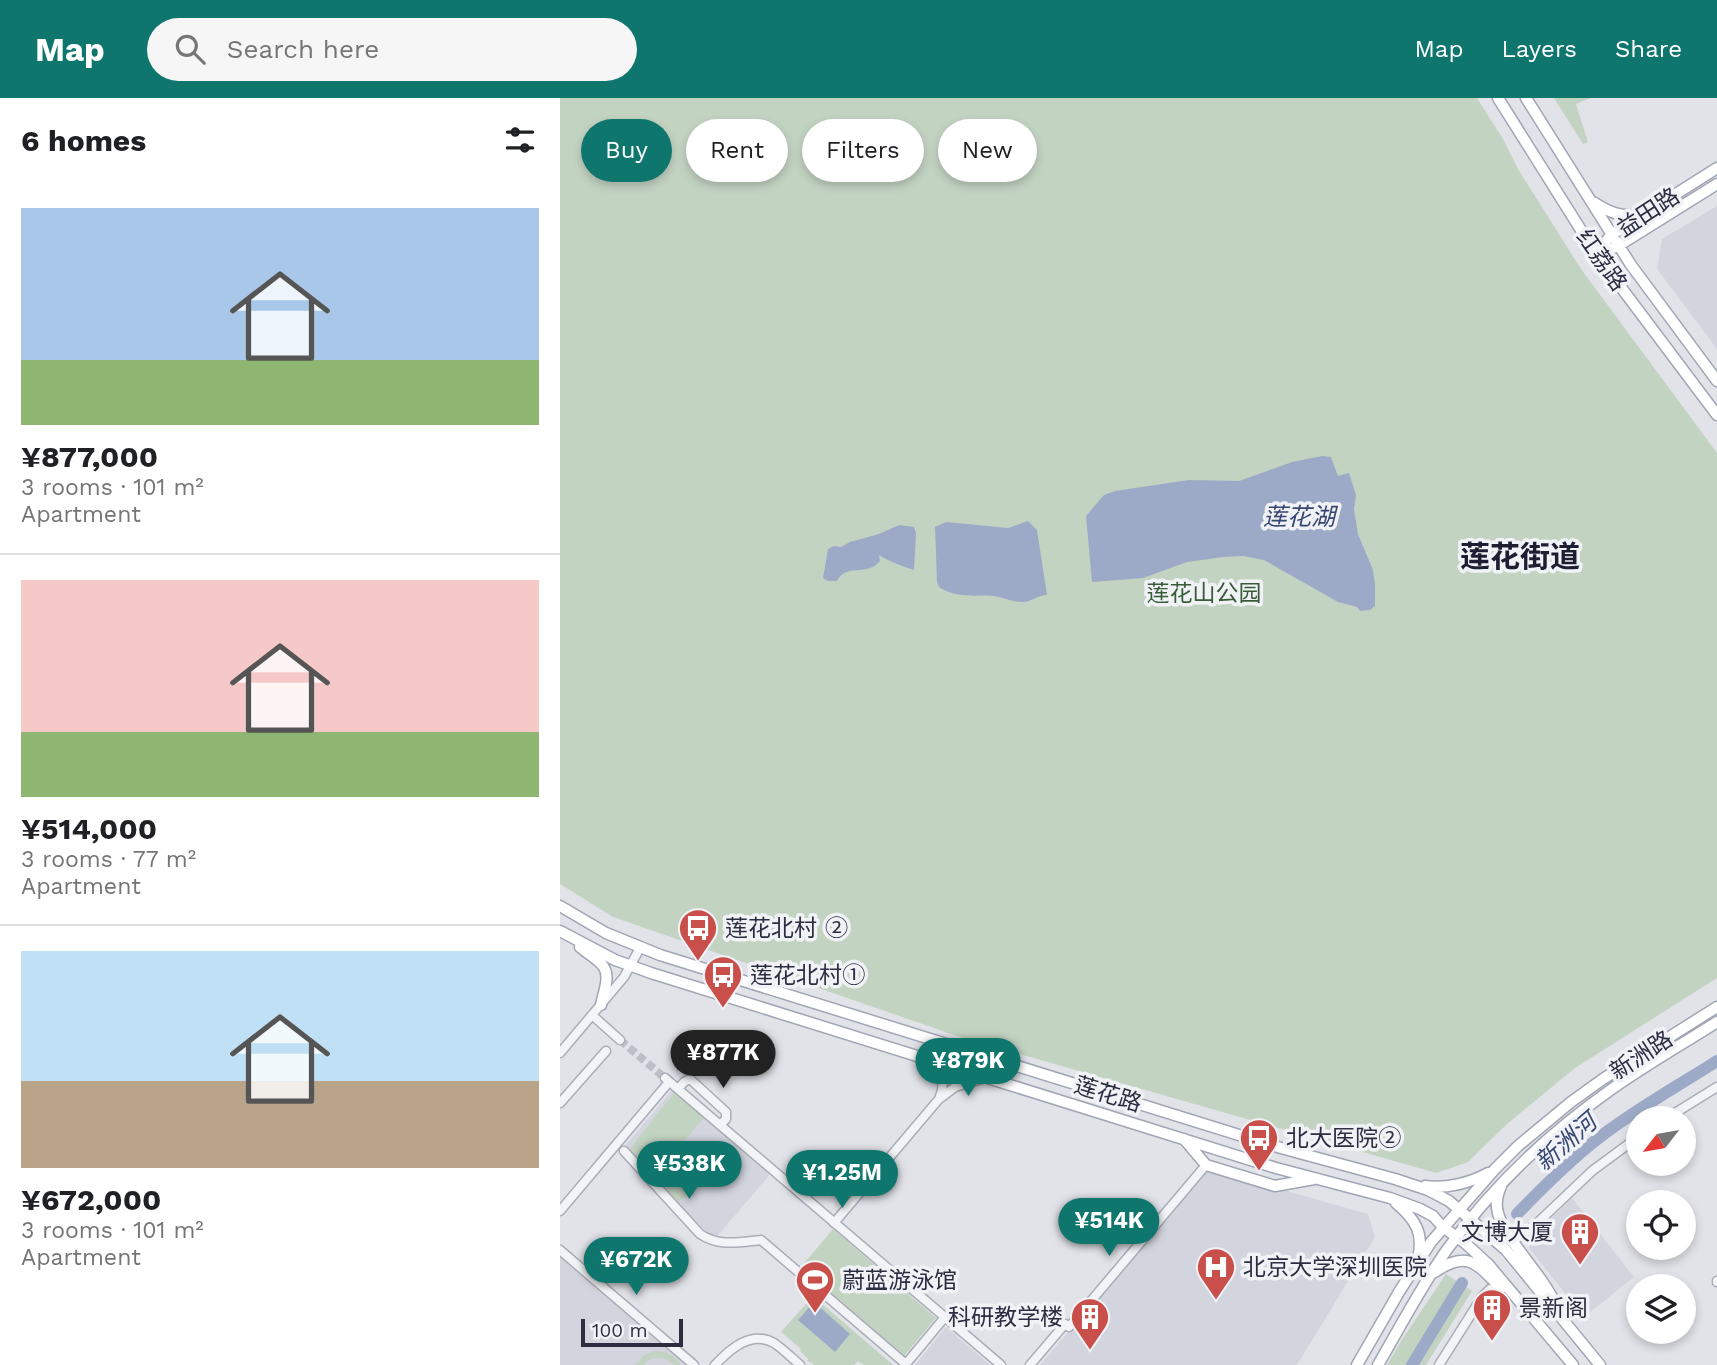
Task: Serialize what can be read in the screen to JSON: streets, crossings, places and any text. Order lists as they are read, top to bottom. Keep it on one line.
{"streets":{"main road":["益田路","红荔路","新洲路","莲花路"]},"crossings":[["益田路","红荔路"],["新洲路","莲花路"]],"districts":["莲花街道"],"water":["莲花湖","新洲河"],"parks":["莲花山公园"],"places":{"bus stop":["莲花北村 ②","莲花北村①","北大医院②"],"building":["文博大厦","景新阁","科研教学楼"],"hospital":["北京大学深圳医院"],"sports":["蔚蓝游泳馆"]},"scale_bar":"100 m","north":"bottom left","page":{"header":"Map","search":"Search here","nav":["Map","Layers","Share"],"heading":"6 homes","chip":["Buy","Rent","Filters","New"],"list":[{"name":"¥877,000","note":"3 rooms · 101 m² · Apartment"},{"name":"¥514,000","note":"3 rooms · 77 m² · Apartment"},{"name":"¥672,000","note":"3 rooms · 101 m² · Apartment"}],"price":["¥877K","¥879K","¥538K","¥1.25M","¥514K","¥672K"],"scale":"100 m"}}
